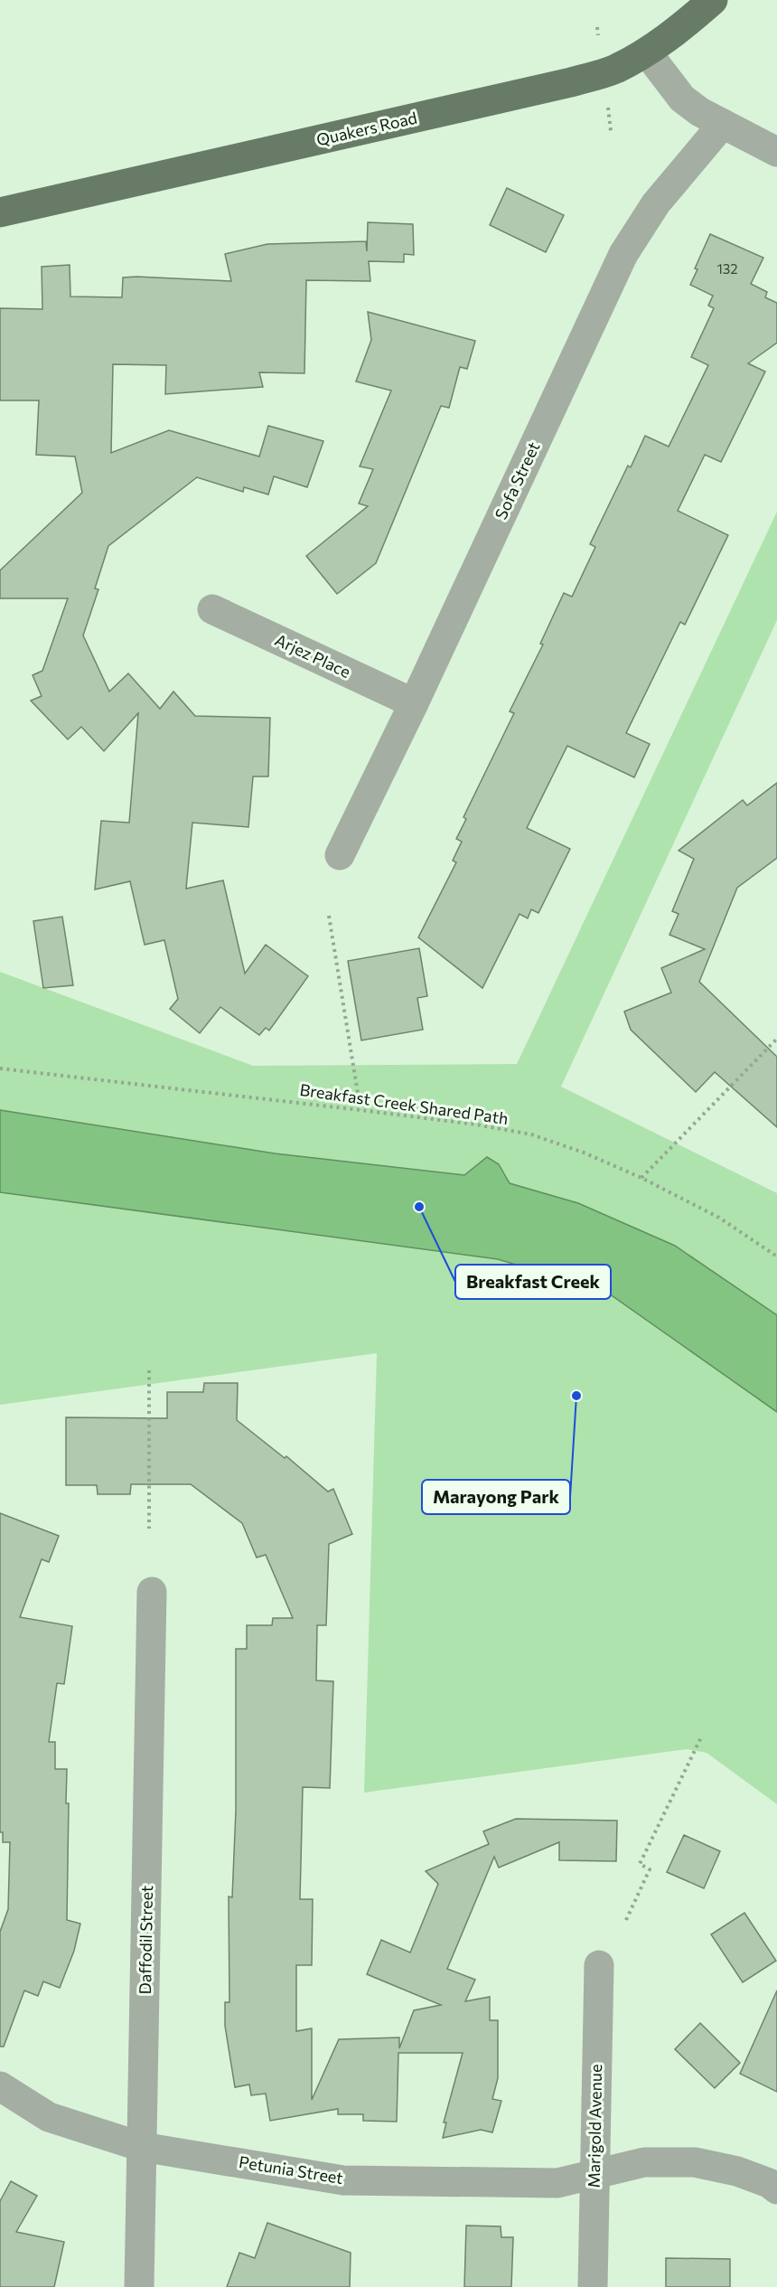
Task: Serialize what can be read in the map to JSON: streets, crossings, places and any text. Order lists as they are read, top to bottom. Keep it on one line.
{"streets":{"main road":["Quakers Road"],"street":["Sofa Street","Arjez Place","Daffodil Street","Marigold Avenue","Petunia Street"],"path":["Breakfast Creek Shared Path"]},"crossings":[["Sofa Street","Arjez Place"],["Daffodil Street","Petunia Street"],["Marigold Avenue","Petunia Street"]],"places":["Breakfast Creek","Marayong Park"],"house_numbers":["132"]}
